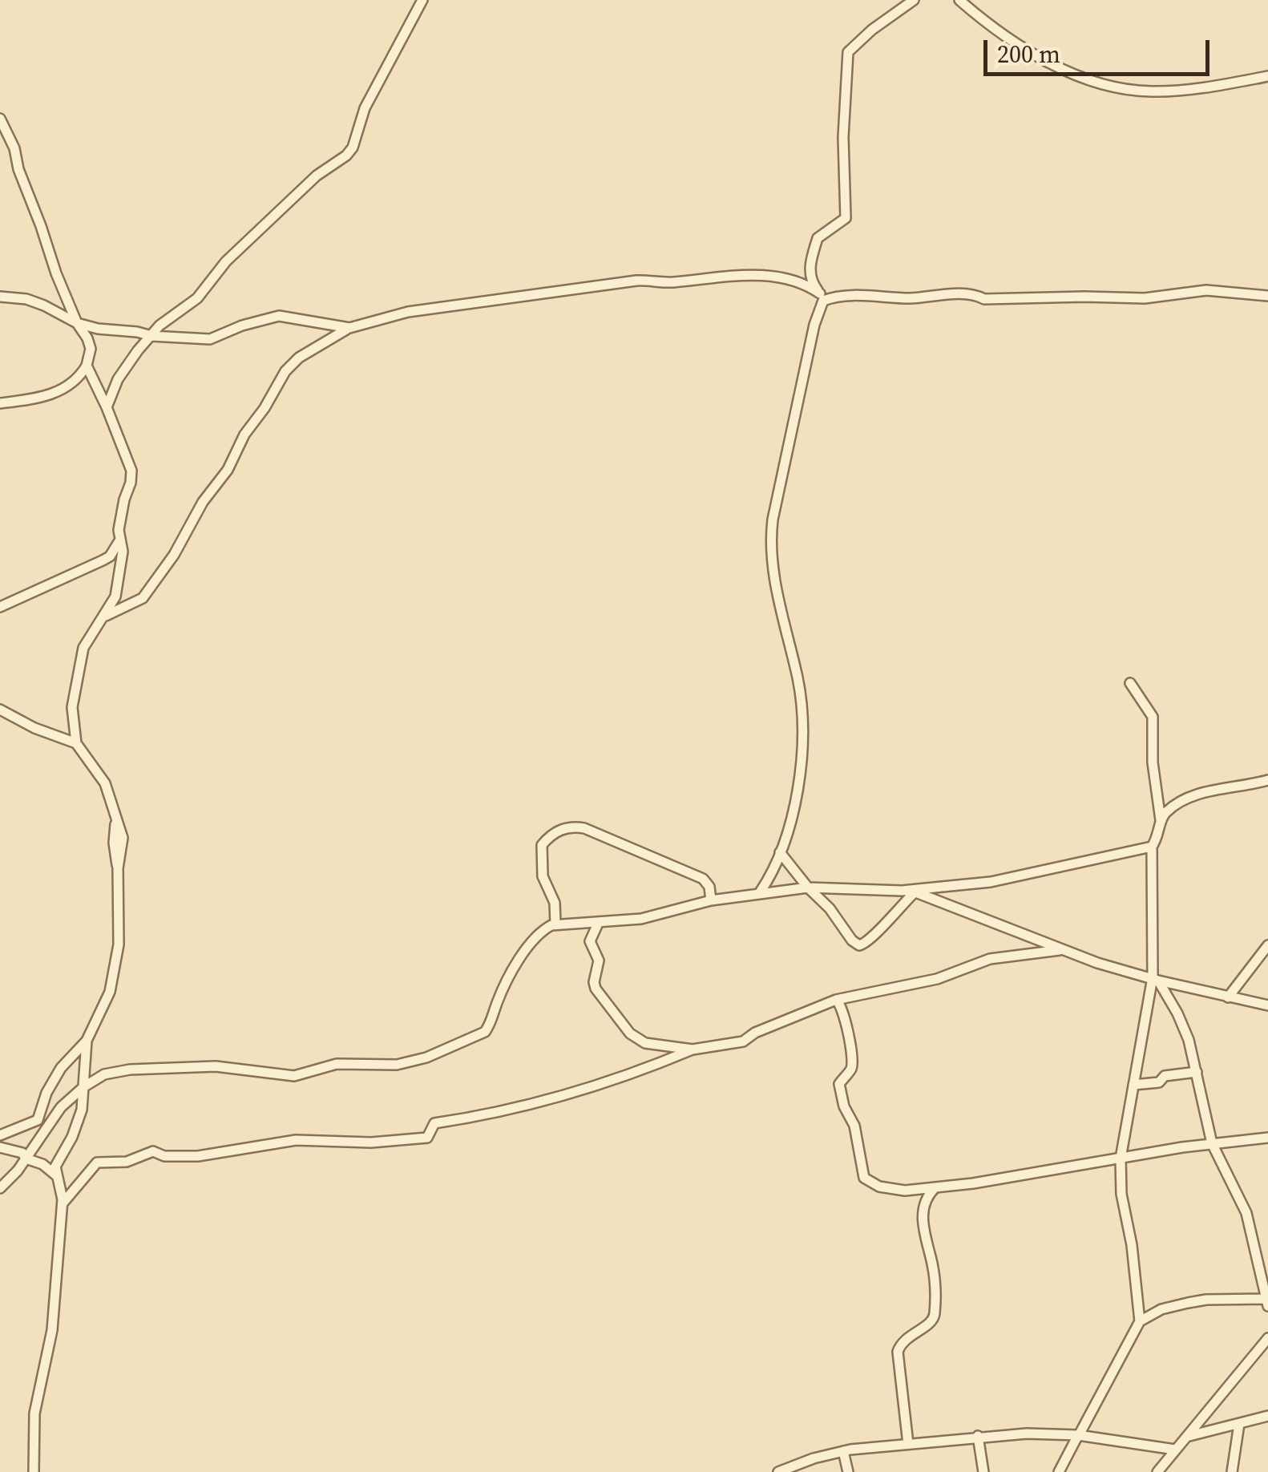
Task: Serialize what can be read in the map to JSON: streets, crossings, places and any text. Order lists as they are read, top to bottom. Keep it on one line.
{"scale_bar":"200 m"}
